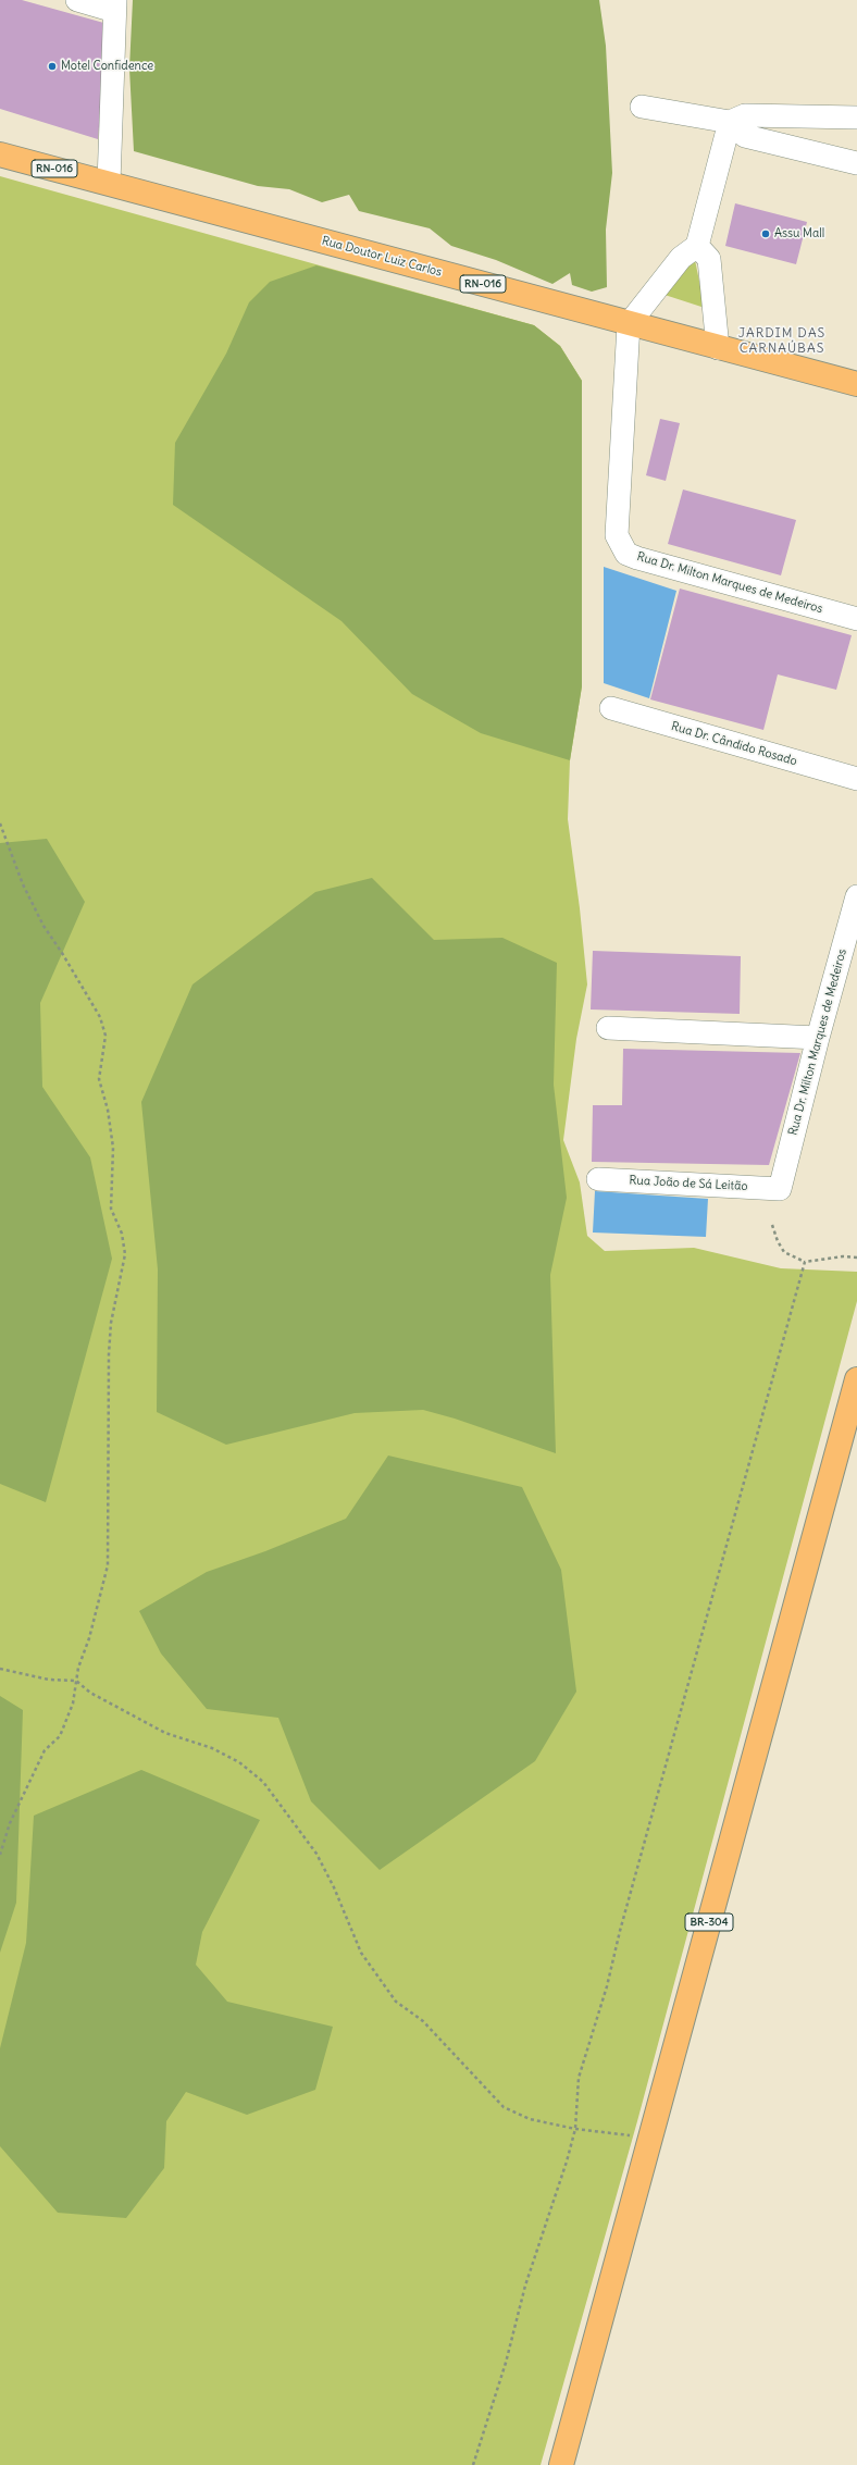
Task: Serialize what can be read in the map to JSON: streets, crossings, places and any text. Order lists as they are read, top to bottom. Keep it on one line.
{"streets":{"main road":["RN-016","Rua Doutor Luiz Carlos","BR-304"],"street":["Rua Dr. Milton Marques de Medeiros","Rua Dr. Cândido Rosado","Rua João de Sá Leitão"]},"crossings":[["RN-016","Rua Doutor Luiz Carlos"],["Rua Doutor Luiz Carlos","Rua Dr. Milton Marques de Medeiros"],["Rua Dr. Milton Marques de Medeiros","Rua João de Sá Leitão"]],"districts":["JARDIM DAS CARNAÚBAS"],"places":["Motel Confidence","Assu Mall"]}
